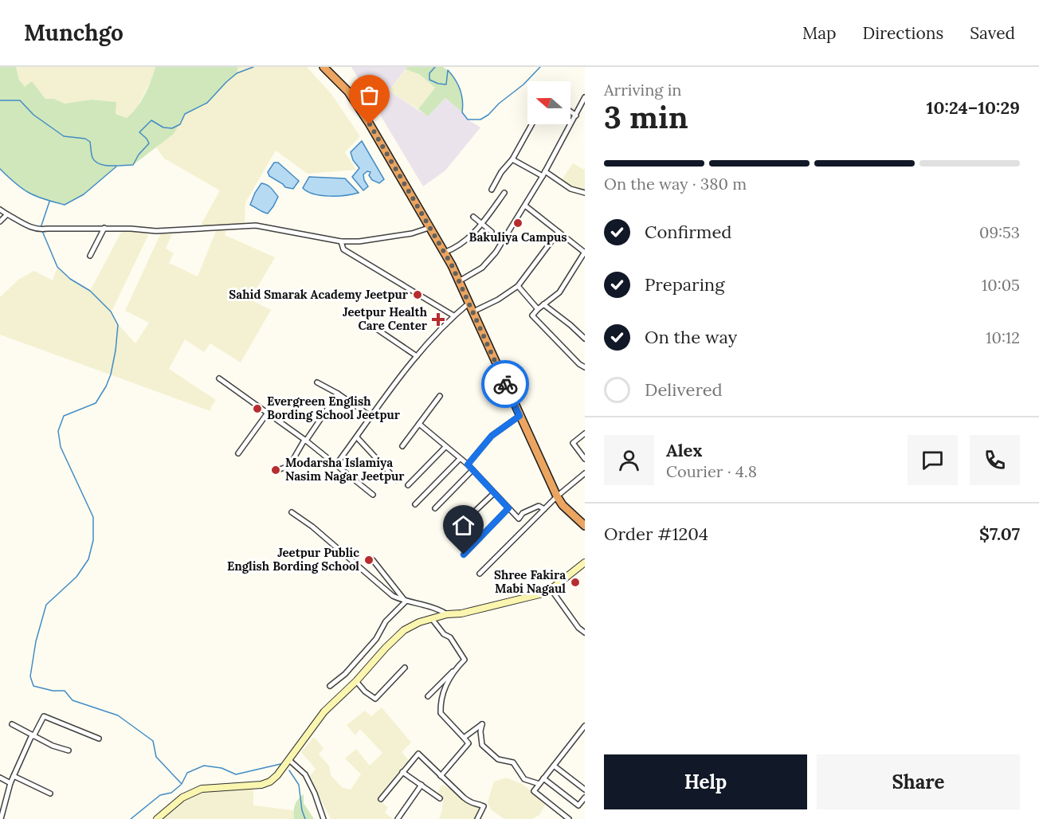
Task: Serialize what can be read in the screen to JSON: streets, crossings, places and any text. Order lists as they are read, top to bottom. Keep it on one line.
{"places":{"other":["Bakuliya Campus","Sahid Smarak Academy Jeetpur","Evergreen English Bording School Jeetpur","Modarsha Islamiya Nasim Nagar Jeetpur","Jeetpur Public English Bording School","Shree Fakira Mabi Nagaul"],"health":["Jeetpur Health Care Center"]},"north":"left","page":{"header":"Munchgo","nav":["Map","Directions","Saved"],"heading":["3 min","Arriving in","10:24–10:29"],"panel":["Alex","Courier · 4.8","Order #1204","$7.07"],"bar":"On the way · 380 m","list":[["Confirmed","09:53"],["Preparing","10:05"],["On the way","10:12"],"Delivered"],"buttons":["Help","Share"]}}
